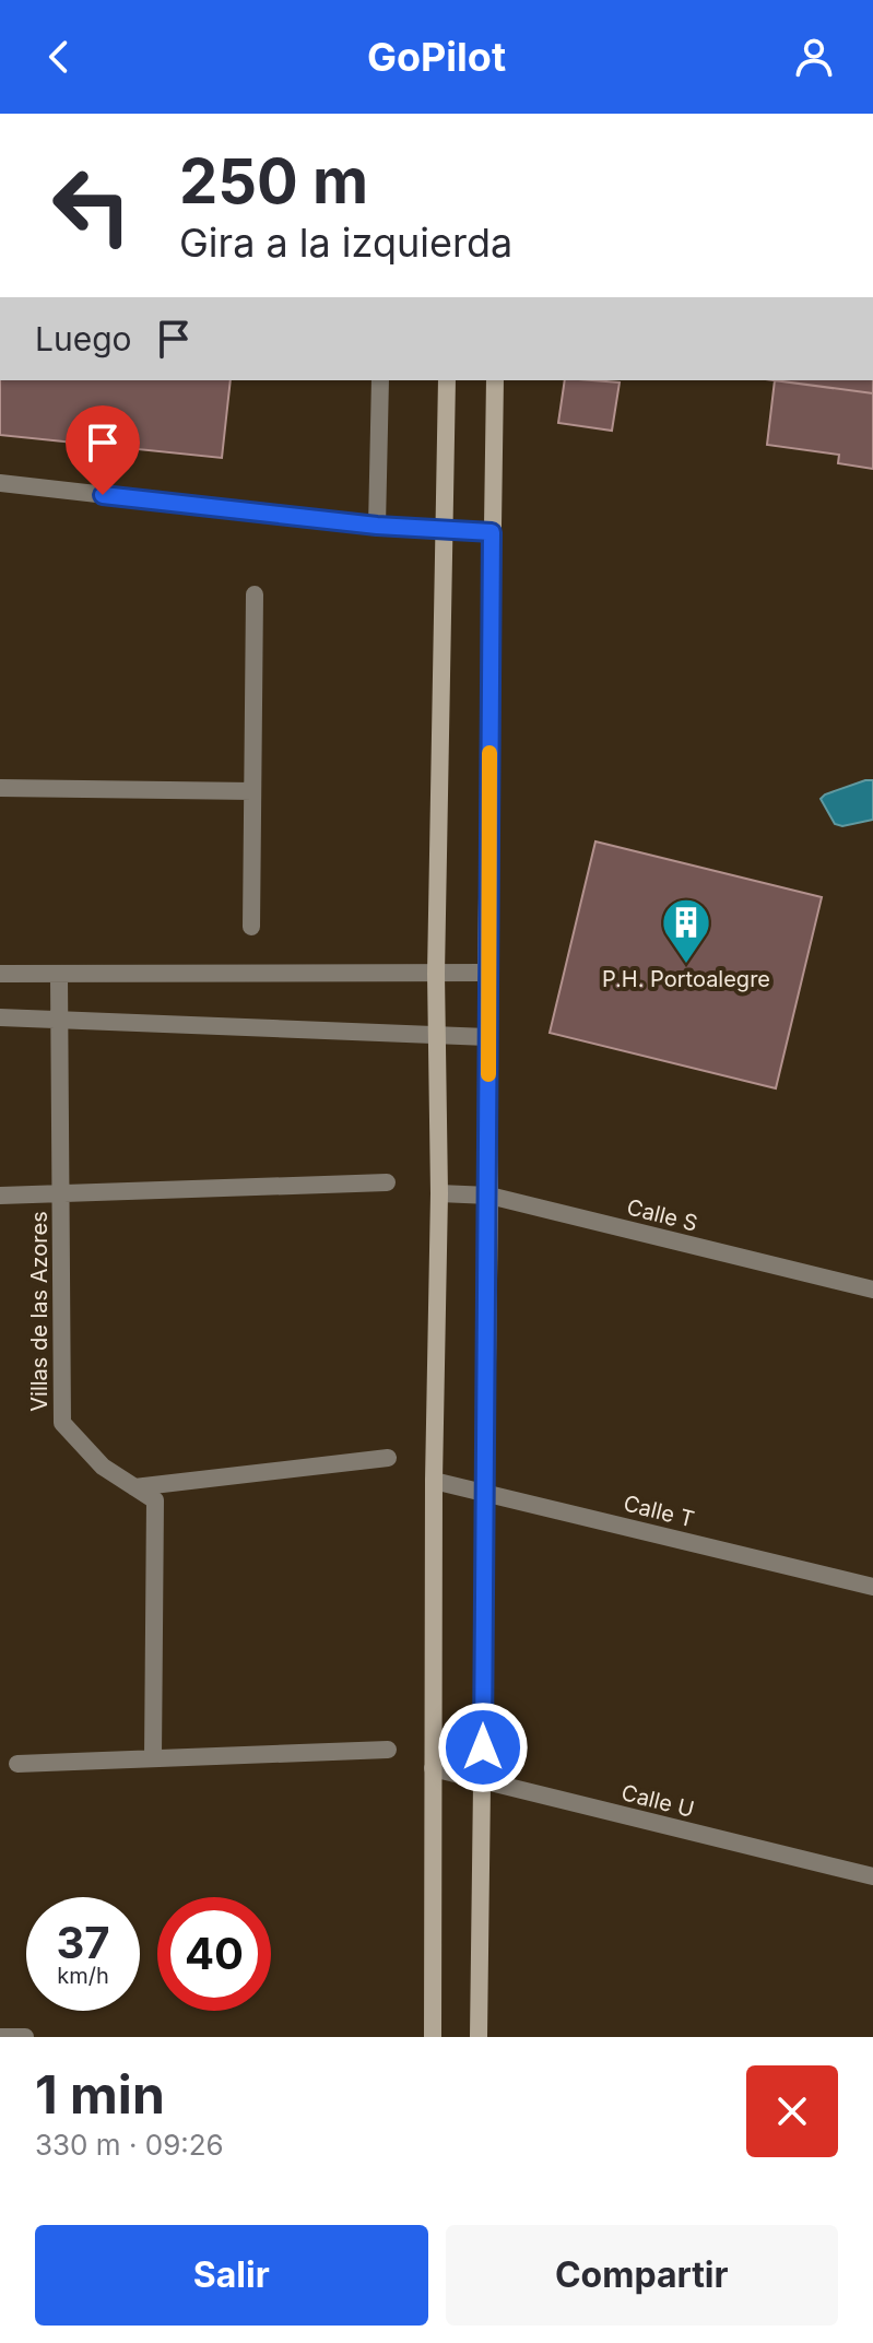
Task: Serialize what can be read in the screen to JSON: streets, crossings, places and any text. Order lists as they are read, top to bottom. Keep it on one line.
{"streets":{"street":["Calle S","Villas de las Azores","Calle T","Calle U"]},"places":{"building":["P.H. Portoalegre"]},"page":{"header":"GoPilot","turn":["250 m","Gira a la izquierda"],"then":"Luego","speed":"37 km/h","limit":"40","heading":["1 min","330 m · 09:26"],"buttons":["Salir","Compartir"]}}
